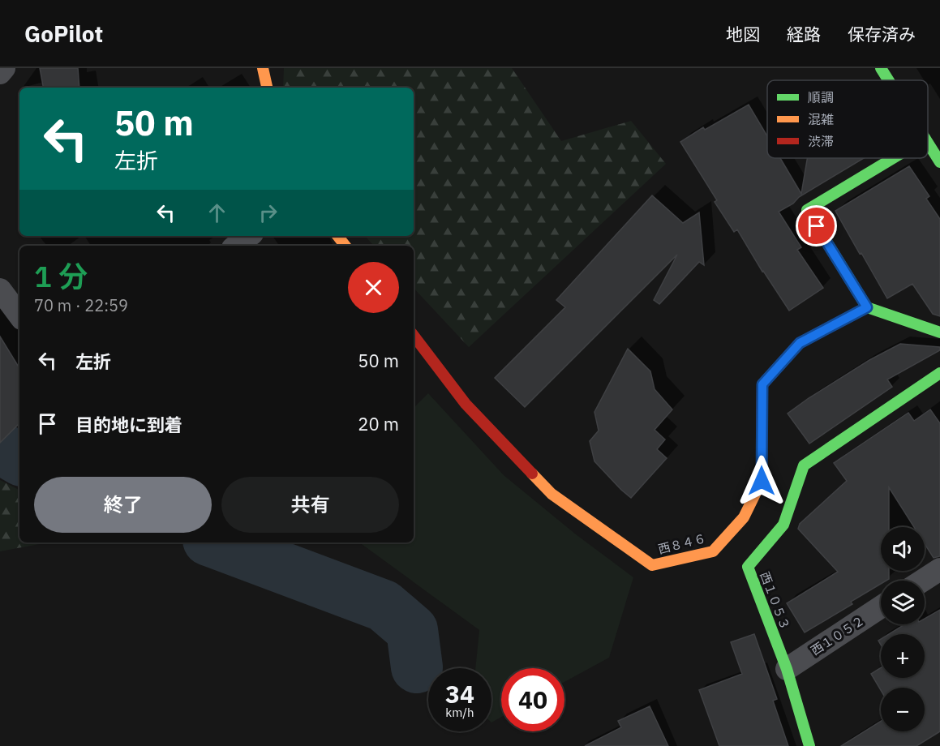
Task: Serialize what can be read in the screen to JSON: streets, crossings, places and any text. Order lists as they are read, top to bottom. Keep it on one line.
{"streets":{"street":["西８４６","西１０５３","西１０５２"]},"crossings":[["西１０５３","西１０５２"]],"legend":["順調","混雑","渋滞"],"page":{"header":"GoPilot","nav":["地図","経路","保存済み"],"turn":["50 m","左折"],"heading":["1 分","70 m · 22:59"],"list":[{"name":"左折","value":"50 m"},{"name":"目的地に到着","value":"20 m"}],"buttons":["終了","共有"],"map_buttons":["+","−"],"speed":"34 km/h","limit":"40"}}
